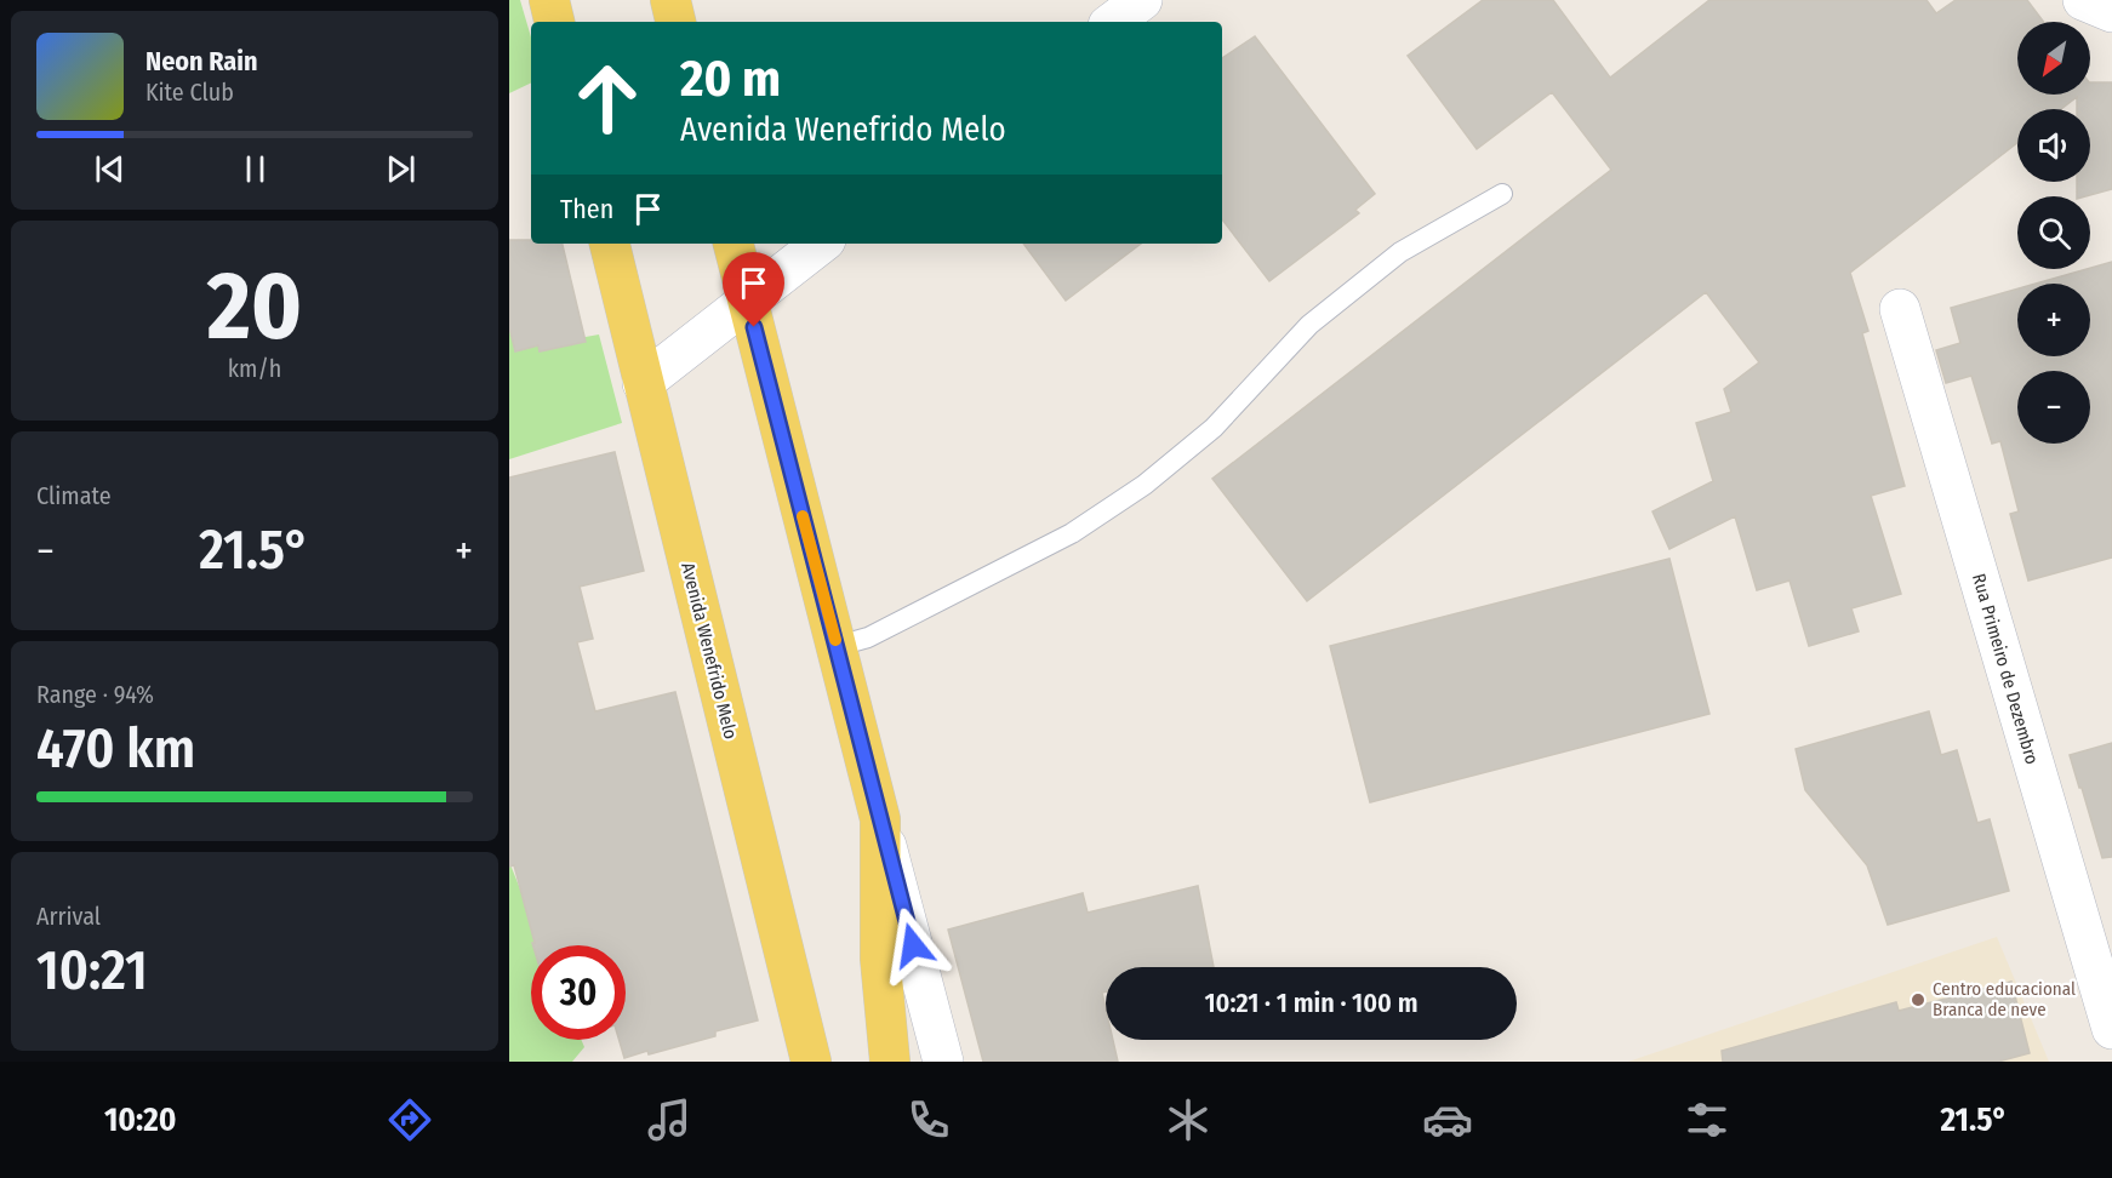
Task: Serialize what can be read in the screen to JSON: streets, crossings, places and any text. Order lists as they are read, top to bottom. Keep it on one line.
{"streets":{"main road":["Avenida Wenefrido Melo"],"street":["Rua Primeiro de Dezembro"]},"places":["Centro educacional Branca de neve"],"north":"bottom left","page":{"map_buttons":["+","−"],"turn":["20 m","Avenida Wenefrido Melo"],"song":["Neon Rain","Kite Club"],"then":"Then","tile":[["20","km/h"],"Climate",["Range · 94%","470 km"],["Arrival","10:21"]],"heat":["−","21.5°","+"],"limit":"30","trip":"10:21 · 1 min · 100 m","tabs":["10:20","21.5°"]}}
